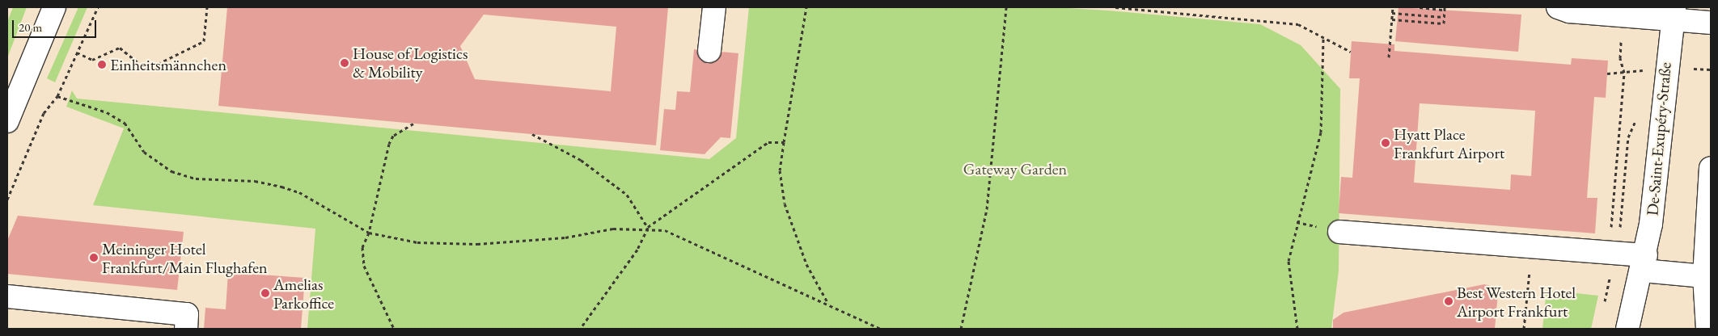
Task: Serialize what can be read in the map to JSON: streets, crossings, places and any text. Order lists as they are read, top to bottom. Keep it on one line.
{"streets":{"street":["De-Saint-Exupéry-Straße"]},"parks":["Gateway Garden"],"places":["House of Logistics & Mobility","Einheitsmännchen","Hyatt Place Frankfurt Airport","Meininger Hotel Frankfurt/Main Flughafen","Amelias Parkoffice","Best Western Hotel Airport Frankfurt"],"scale_bar":"20 m"}
